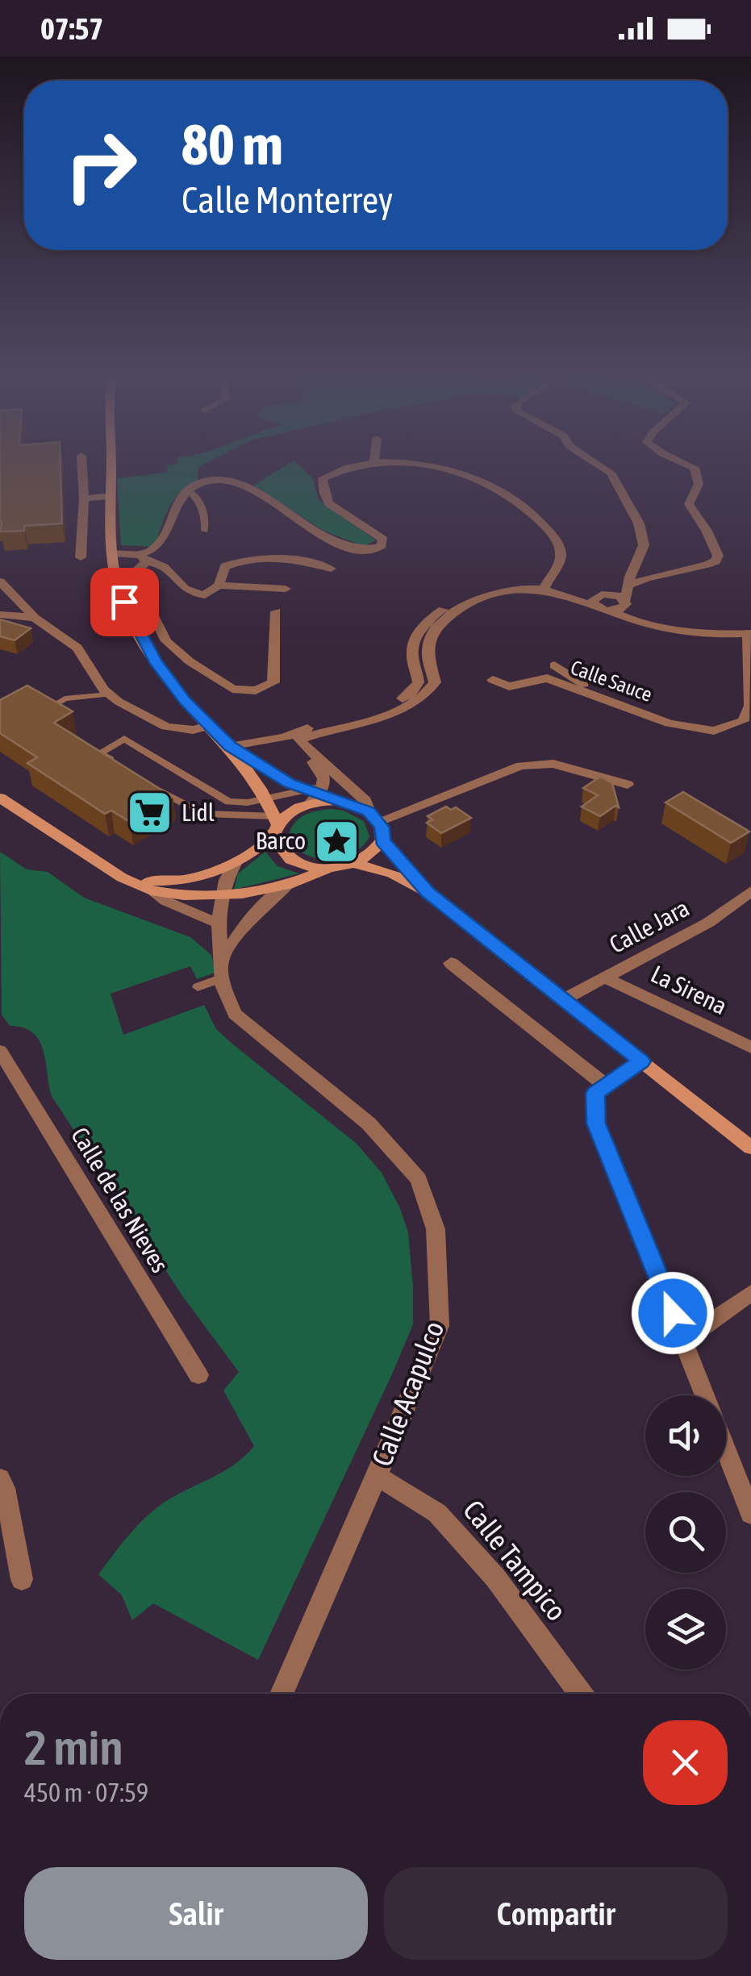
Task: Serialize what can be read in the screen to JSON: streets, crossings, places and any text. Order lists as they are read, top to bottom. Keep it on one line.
{"streets":{"street":["Calle Sauce","Calle Jara","La Sirena","Calle de las Nieves","Calle Acapulco","Calle Tampico"]},"crossings":[["Calle Jara","La Sirena"],["Calle Acapulco","Calle Tampico"]],"places":{"supermarket":["Lidl"],"place":["Barco"]},"page":{"status":"07:57","turn":["80 m","Calle Monterrey"],"heading":["2 min","450 m · 07:59"],"buttons":["Salir","Compartir"]}}
